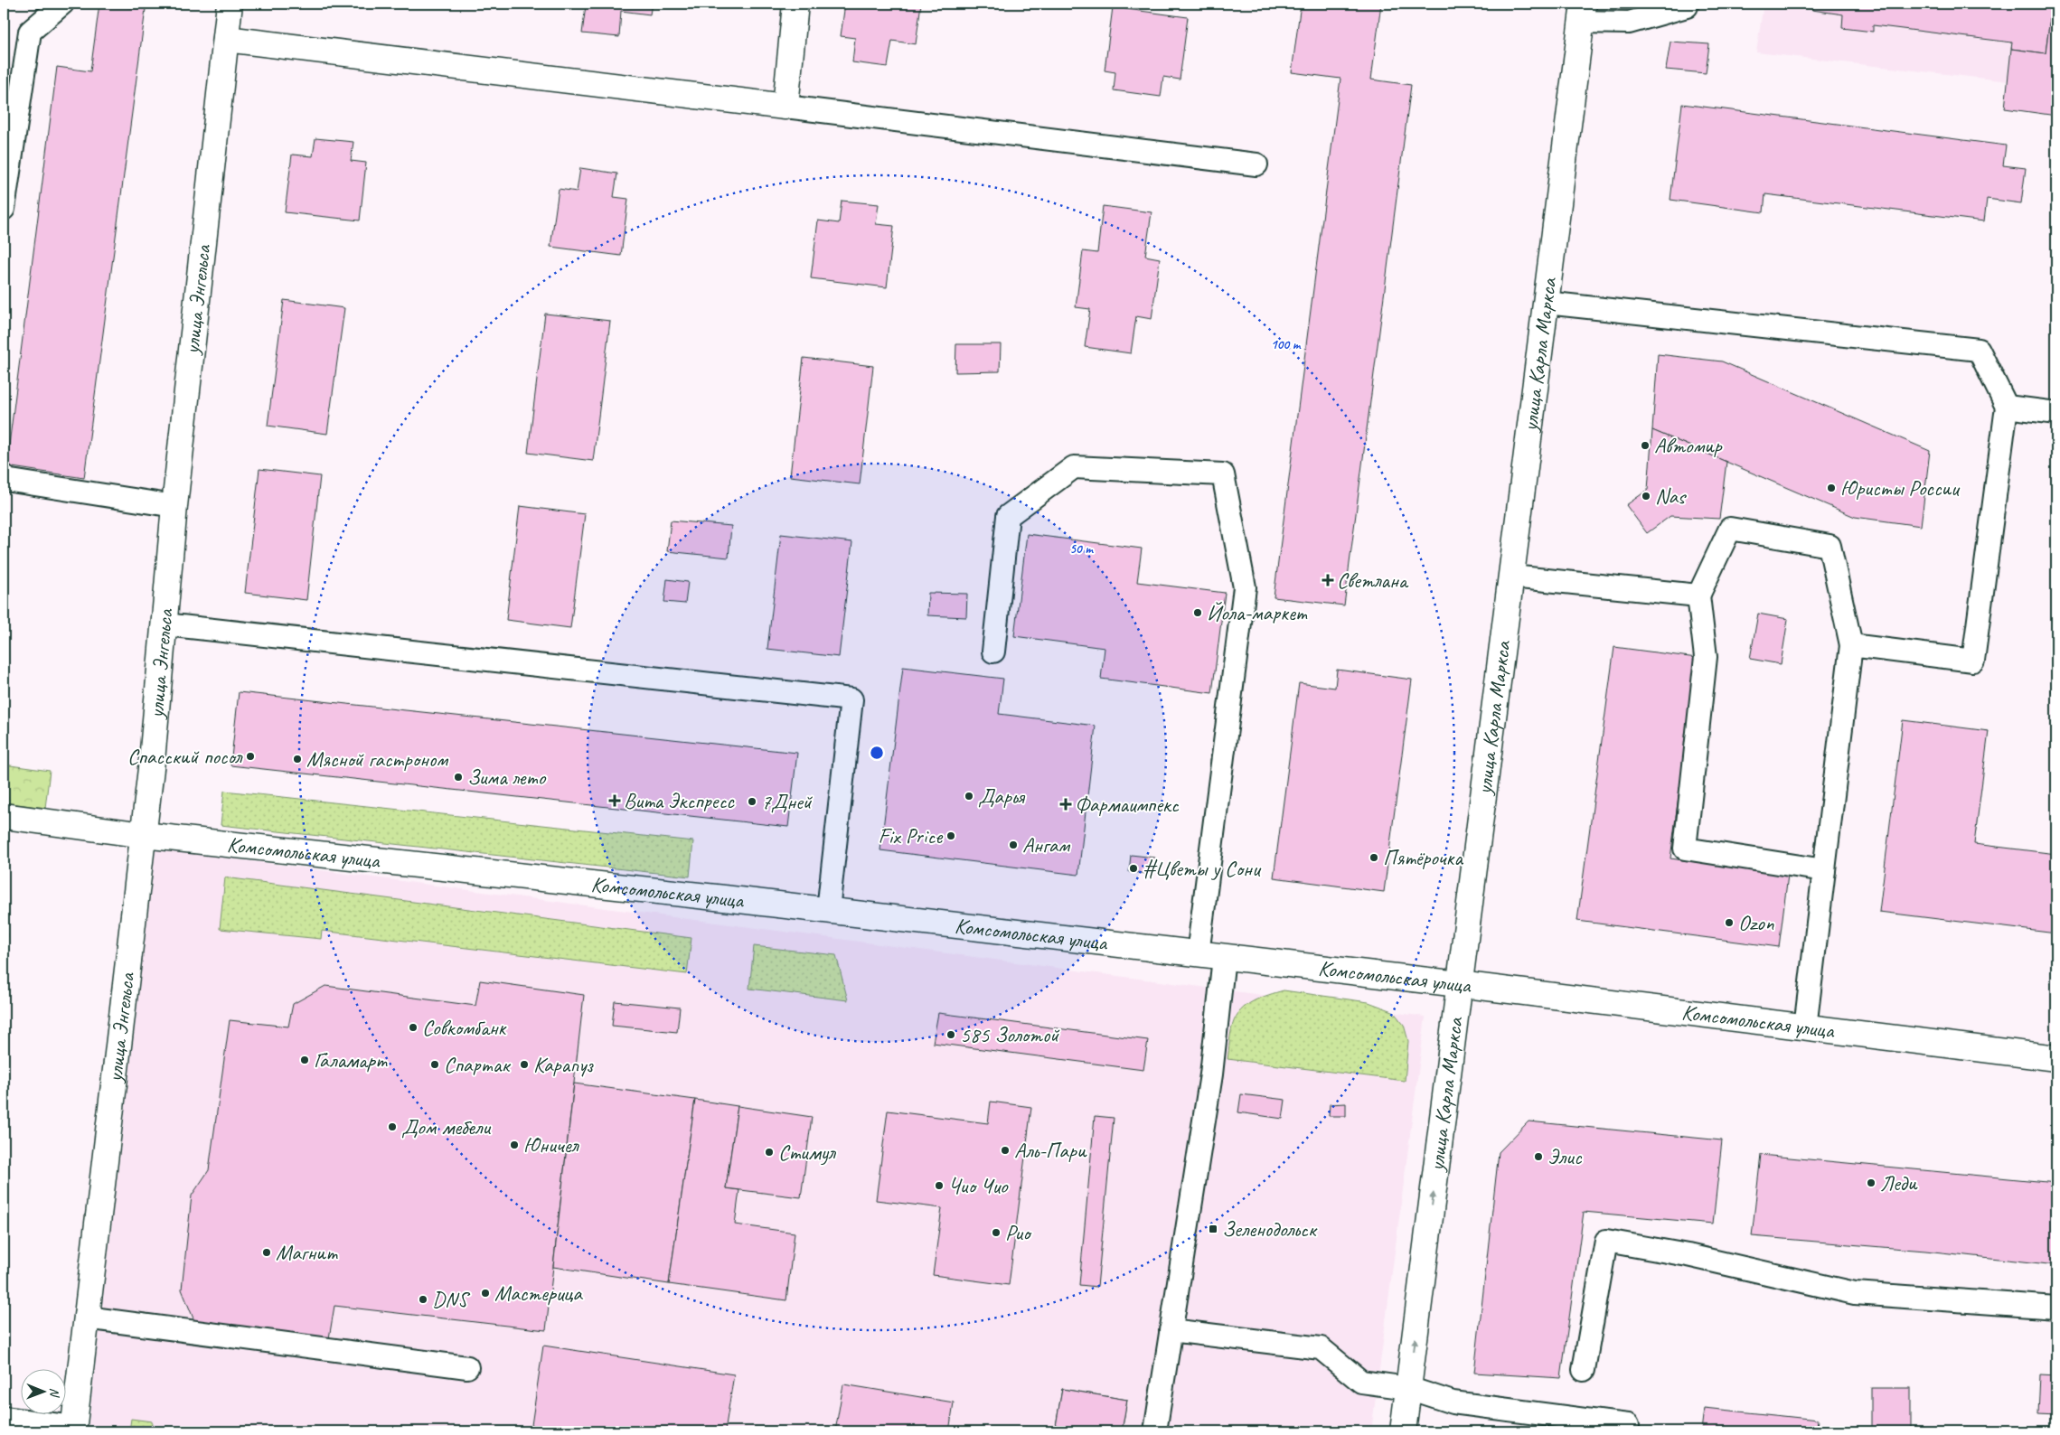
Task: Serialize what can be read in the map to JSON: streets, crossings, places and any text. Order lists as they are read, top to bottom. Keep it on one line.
{"streets":{"street":["улица Энгельса","улица Карла Маркса","Комсомольская улица"]},"crossings":[["улица Энгельса","Комсомольская улица"],["улица Карла Маркса","Комсомольская улица"]],"places":{"other":["Автомир","Юристы России","Nas","Йола-маркет","Спасский посол","Мясной гастроном","Зима лето","Дарья","7Дней","Fix Price","Ангам","Пятёрочка","#Цветы у Сони","Ozon","Совкомбанк","585 Золотой","Галамарт","Спартак","Карапуз","Дом мебели","Юничел","Аль-Пари","Стимул","Элис","Леди","Чио Чио","Рио","Магнит","Мастерица","DNS"],"health":["Светлана","Вита Экспресс","Фармаимпекс"],"transit":["Зеленодольск"]},"north":"right","rings":["100 m","50 m"]}
